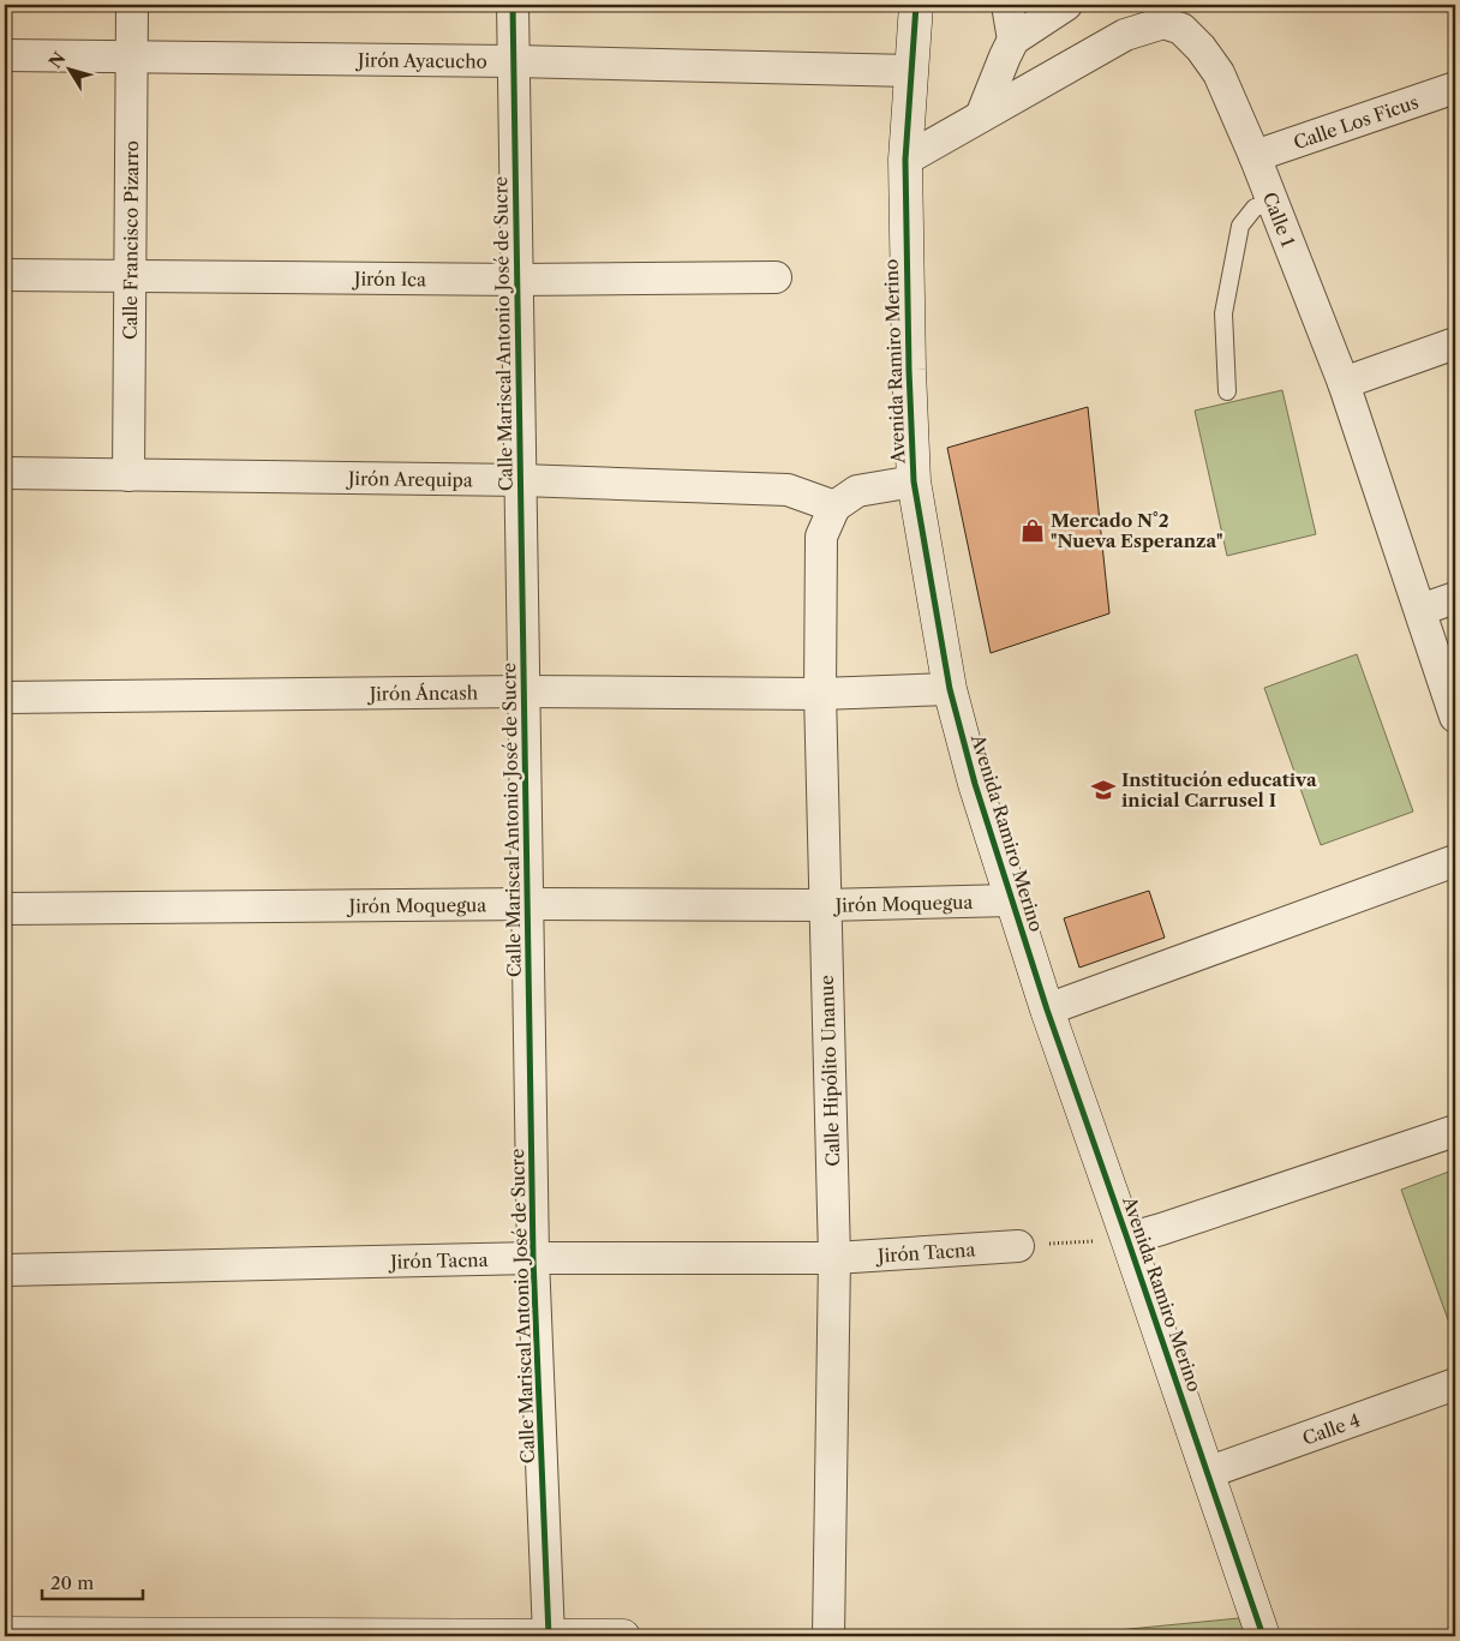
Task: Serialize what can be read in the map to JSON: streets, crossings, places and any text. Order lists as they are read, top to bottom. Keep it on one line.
{"streets":{"street":["Jirón Ayacucho","Calle Los Ficus","Calle 1","Calle Francisco Pizarro","Jirón Ica","Calle Mariscal Antonio José de Sucre","Avenida Ramiro Merino","Jirón Arequipa","Jirón Áncash","Jirón Moquegua","Calle Hipólito Unanue","Jirón Tacna","Calle 4"]},"crossings":[["Jirón Ayacucho","Calle Francisco Pizarro"],["Jirón Ayacucho","Calle Mariscal Antonio José de Sucre"],["Jirón Ayacucho","Avenida Ramiro Merino"],["Calle Los Ficus","Calle 1"],["Calle 1","Avenida Ramiro Merino"],["Calle Francisco Pizarro","Jirón Ica"],["Calle Francisco Pizarro","Jirón Arequipa"],["Jirón Ica","Calle Mariscal Antonio José de Sucre"],["Calle Mariscal Antonio José de Sucre","Jirón Arequipa"],["Calle Mariscal Antonio José de Sucre","Jirón Áncash"],["Calle Mariscal Antonio José de Sucre","Jirón Moquegua"],["Calle Mariscal Antonio José de Sucre","Jirón Tacna"],["Avenida Ramiro Merino","Jirón Áncash"],["Avenida Ramiro Merino","Jirón Moquegua"],["Avenida Ramiro Merino","Calle 4"],["Jirón Arequipa","Calle Hipólito Unanue"],["Jirón Áncash","Calle Hipólito Unanue"],["Jirón Moquegua","Calle Hipólito Unanue"],["Calle Hipólito Unanue","Jirón Tacna"]],"places":{"shop":["Mercado N°2 \"Nueva Esperanza\""],"school or university":["Institución educativa inicial Carrusel I"]},"scale_bar":"20 m","north":"top left"}
